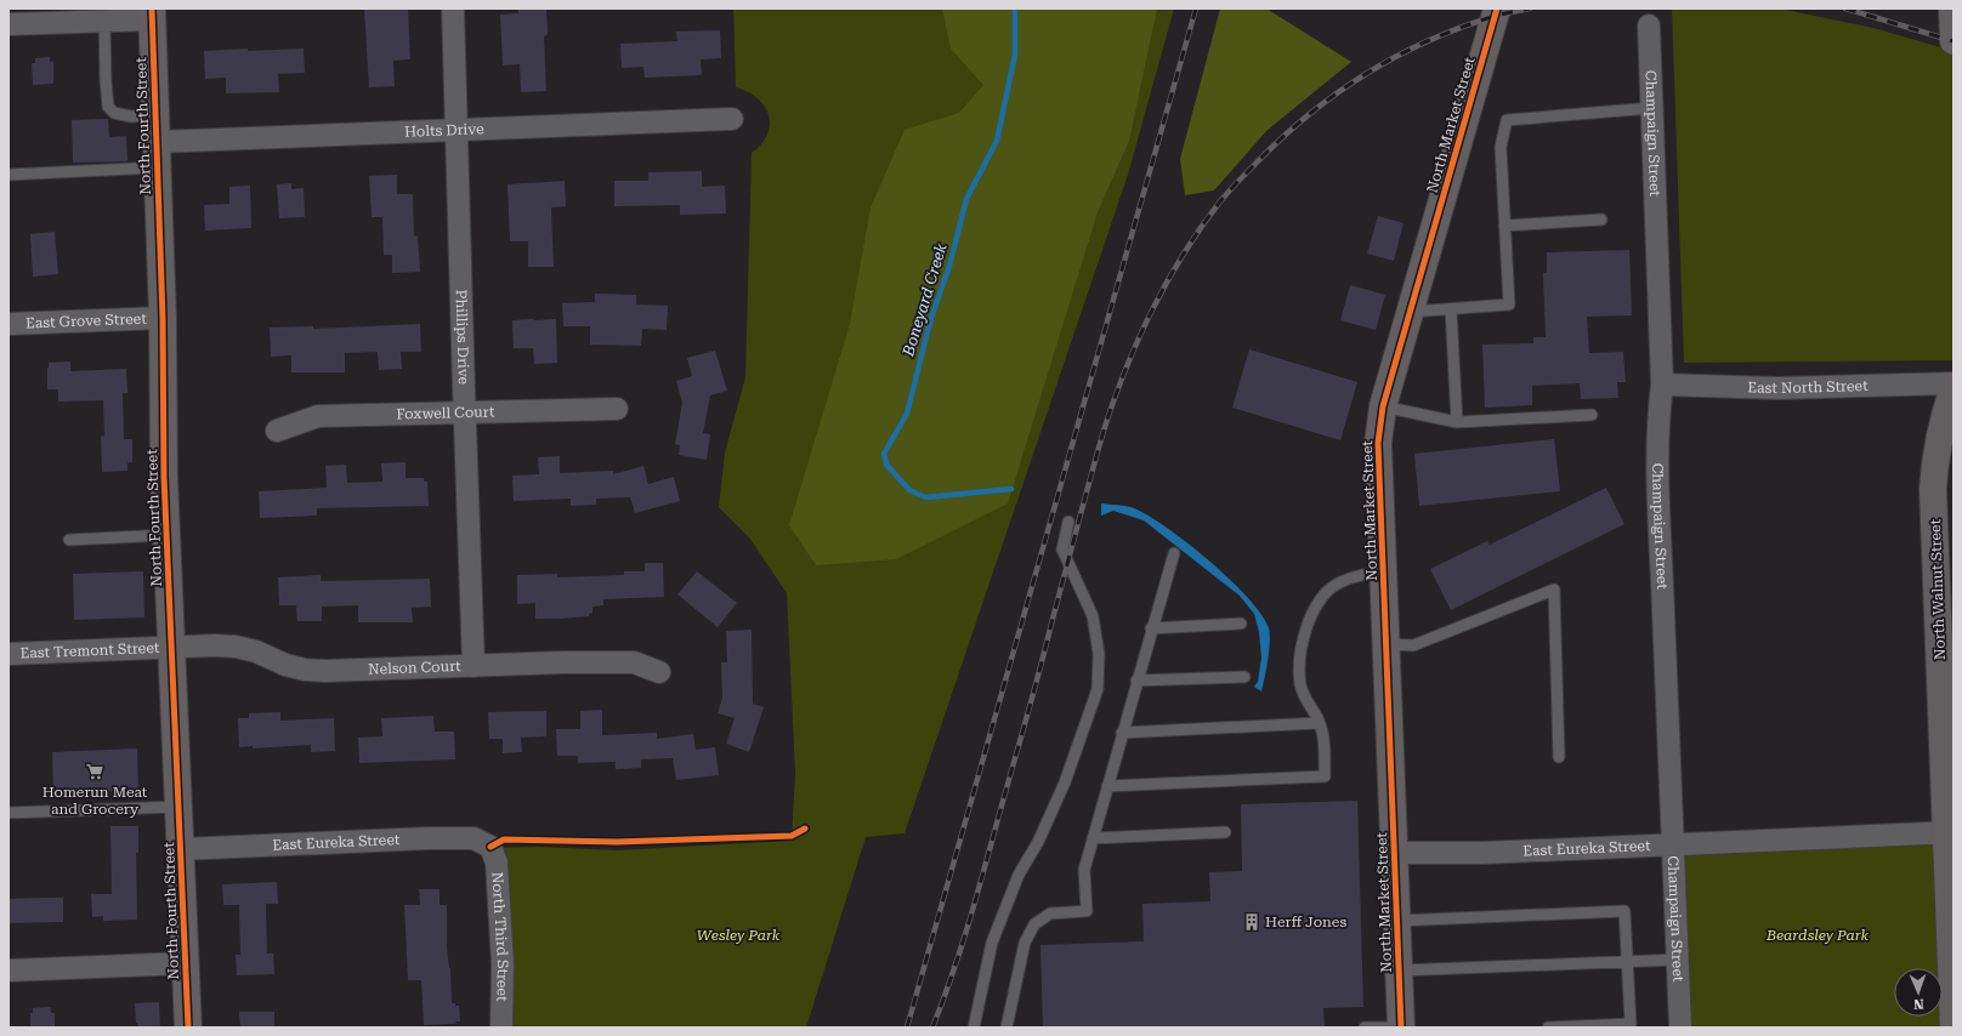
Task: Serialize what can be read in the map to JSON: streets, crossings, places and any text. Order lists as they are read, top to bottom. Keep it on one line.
{"streets":{"street":["North Market Street","North Fourth Street","Holts Drive","Champaign Street","East Grove Street","Phillips Drive","East North Street","Foxwell Court","North Walnut Street","East Tremont Street","Nelson Court","East Eureka Street","North Third Street"]},"crossings":[["North Market Street","East Eureka Street"],["North Fourth Street","Holts Drive"],["North Fourth Street","East Grove Street"],["North Fourth Street","East Tremont Street"],["North Fourth Street","Nelson Court"],["North Fourth Street","East Eureka Street"],["Holts Drive","Phillips Drive"],["Champaign Street","East North Street"],["Champaign Street","East Eureka Street"],["Phillips Drive","Foxwell Court"],["Phillips Drive","Nelson Court"],["North Walnut Street","East Eureka Street"],["East Tremont Street","Nelson Court"],["East Eureka Street","North Third Street"]],"water":["Boneyard Creek"],"parks":["Wesley Park","Beardsley Park"],"places":{"supermarket":["Homerun Meat and Grocery"],"building":["Herff Jones"]},"north":"bottom"}
